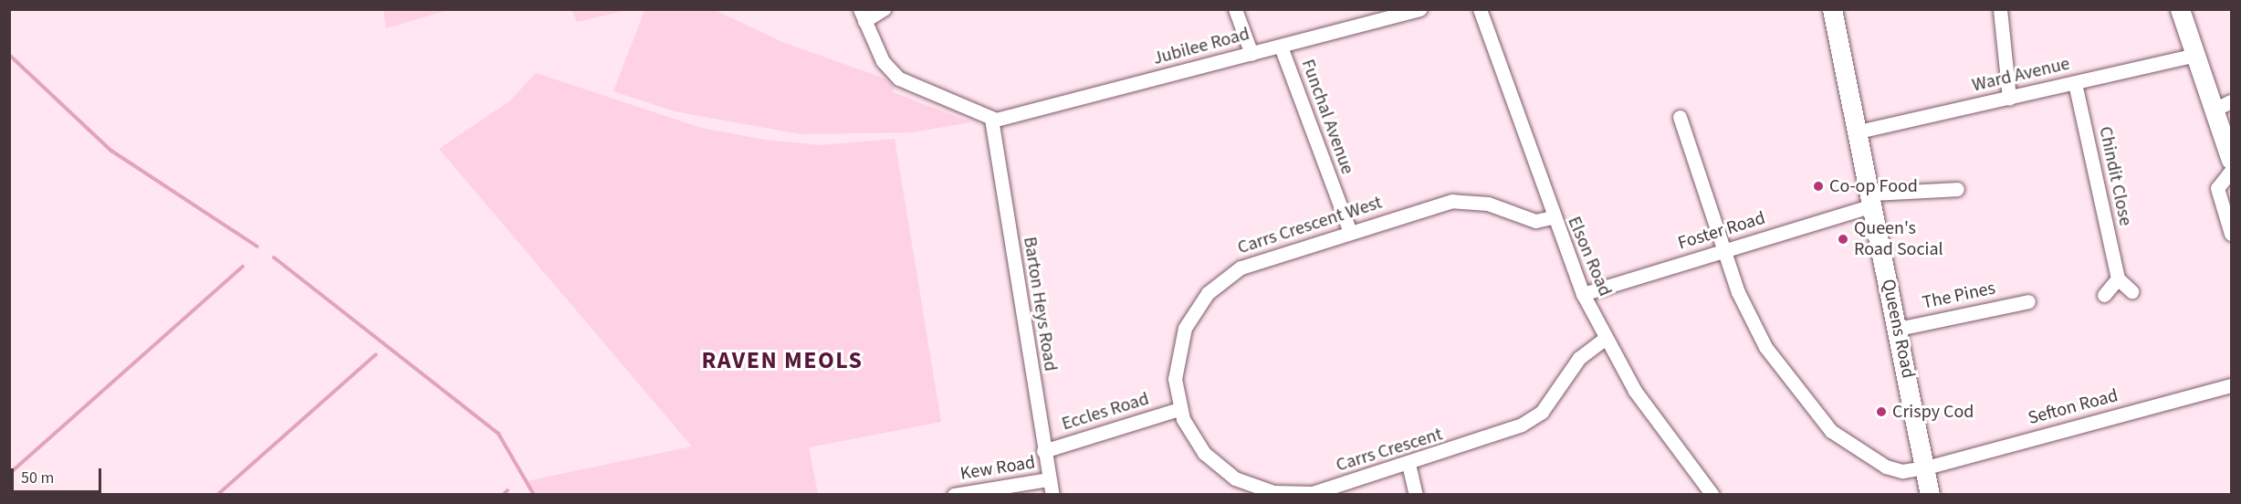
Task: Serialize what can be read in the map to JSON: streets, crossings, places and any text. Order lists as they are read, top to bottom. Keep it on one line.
{"streets":{"street":["Jubilee Road","Ward Avenue","Funchal Avenue","Chindit Close","Carrs Crescent West","Foster Road","Elson Road","The Pines","Barton Heys Road","Queens Road","Sefton Road","Eccles Road","Carrs Crescent","Kew Road"]},"crossings":[["Jubilee Road","Funchal Avenue"],["Jubilee Road","Barton Heys Road"],["Ward Avenue","Chindit Close"],["Ward Avenue","Queens Road"],["Funchal Avenue","Carrs Crescent West"],["Carrs Crescent West","Elson Road"],["Carrs Crescent West","Eccles Road"],["Carrs Crescent West","Carrs Crescent"],["Foster Road","Elson Road"],["Foster Road","Queens Road"],["Foster Road","Sefton Road"],["Elson Road","Carrs Crescent"],["The Pines","Queens Road"],["Barton Heys Road","Eccles Road"],["Barton Heys Road","Kew Road"],["Queens Road","Sefton Road"],["Eccles Road","Carrs Crescent"]],"districts":["RAVEN MEOLS"],"places":["Co-op Food","Queen's Road Social","Crispy Cod"],"scale_bar":"50 m"}
